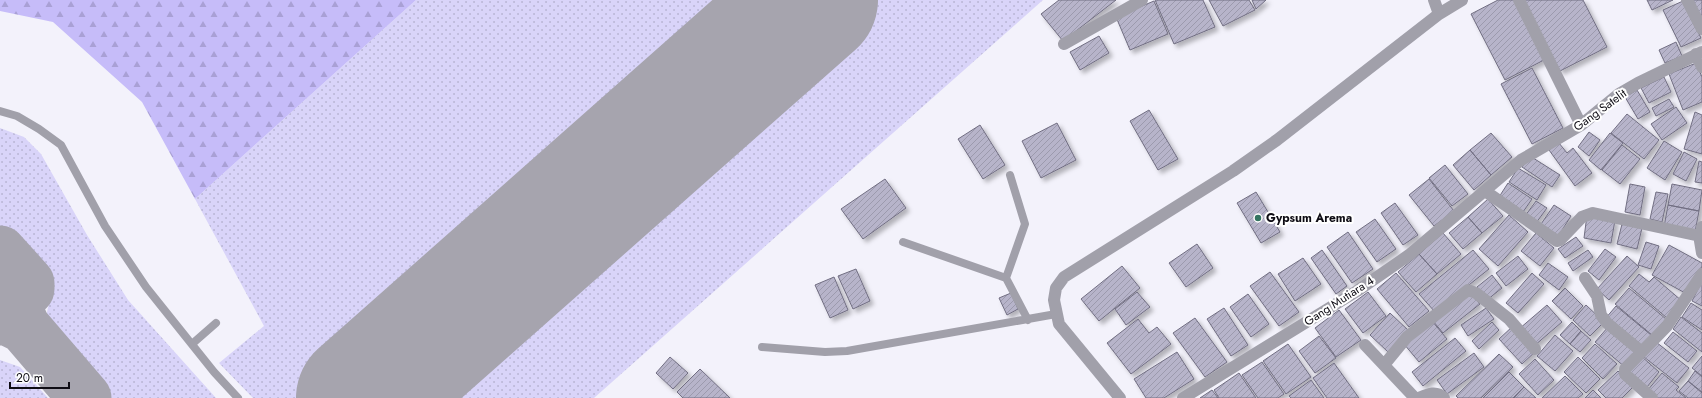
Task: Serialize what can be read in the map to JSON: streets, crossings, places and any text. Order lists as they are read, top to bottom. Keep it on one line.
{"streets":{"street":["Gang Satelit","Gang Mutiara 4"]},"crossings":[["Gang Satelit","Gang Mutiara 4"]],"places":["Gypsum Arema"],"scale_bar":"20 m"}
